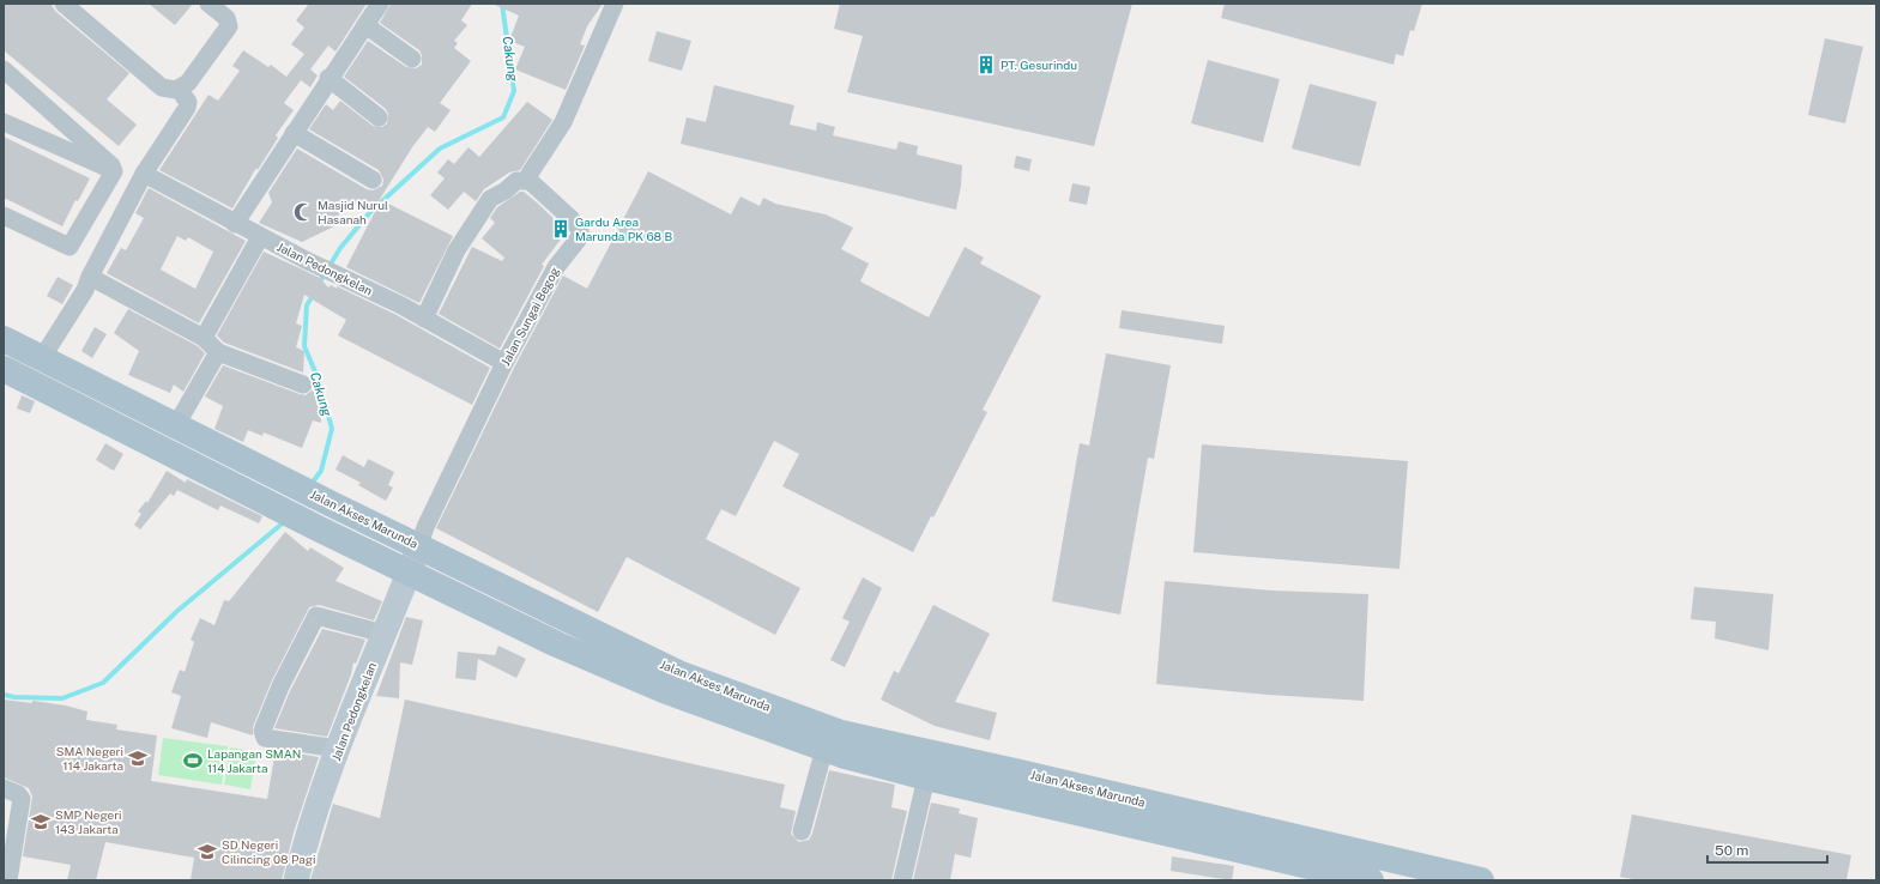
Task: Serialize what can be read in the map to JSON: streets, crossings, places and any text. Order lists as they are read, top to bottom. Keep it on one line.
{"streets":{"main road":["Jalan Akses Marunda"],"street":["Jalan Pedongkelan","Jalan Sungai Begog"]},"crossings":[["Jalan Pedongkelan","Jalan Sungai Begog"],["Jalan Pedongkelan","Jalan Akses Marunda"],["Jalan Sungai Begog","Jalan Akses Marunda"]],"water":["Cakung"],"places":{"building":["PT. Gesurindu","Gardu Area Marunda PK 68 B"],"mosque":["Masjid Nurul Hasanah"],"school or university":["SMA Negeri 114 Jakarta","SMP Negeri 143 Jakarta","SD Negeri Cilincing 08 Pagi"],"sports":["Lapangan SMAN 114 Jakarta"]},"scale_bar":"50 m"}
